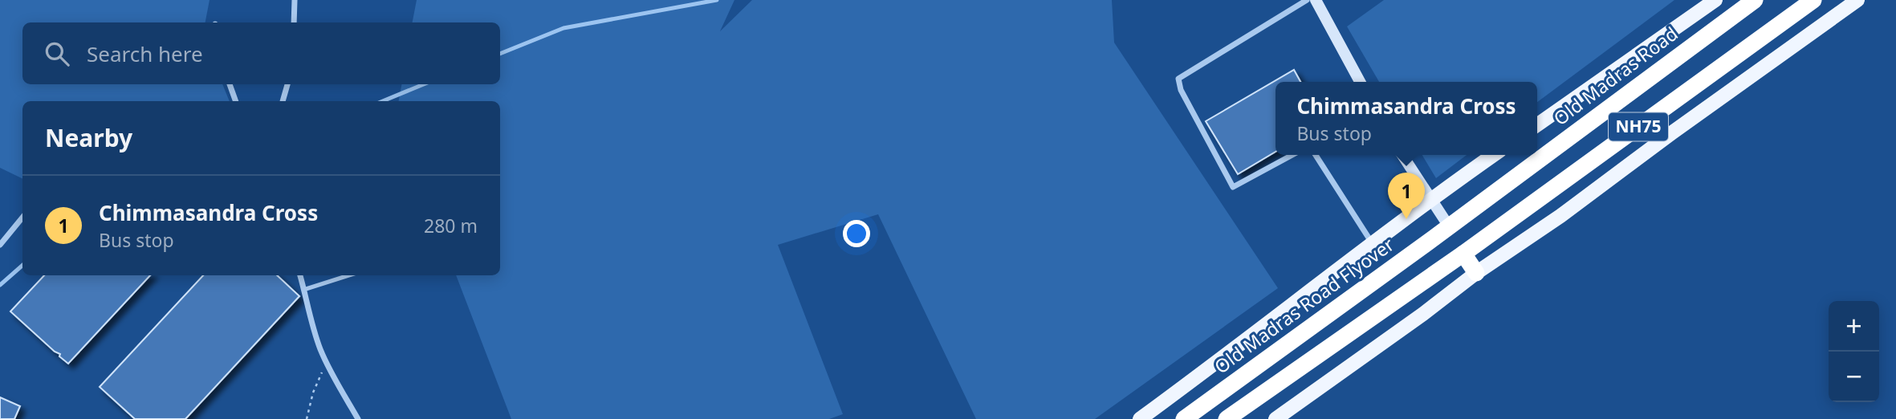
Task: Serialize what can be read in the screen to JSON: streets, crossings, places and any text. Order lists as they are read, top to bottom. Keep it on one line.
{"streets":{"highway":["Old Madras Road","NH75","Old Madras Road Flyover"]},"crossings":[["Old Madras Road","Old Madras Road Flyover"]],"page":{"search":"Search here","popup":["Chimmasandra Cross","Bus stop"],"heading":"Nearby","pins":"1","list":[{"mark":"1","name":"Chimmasandra Cross","note":"Bus stop","value":"280 m"}],"map_buttons":["+","−"]}}
